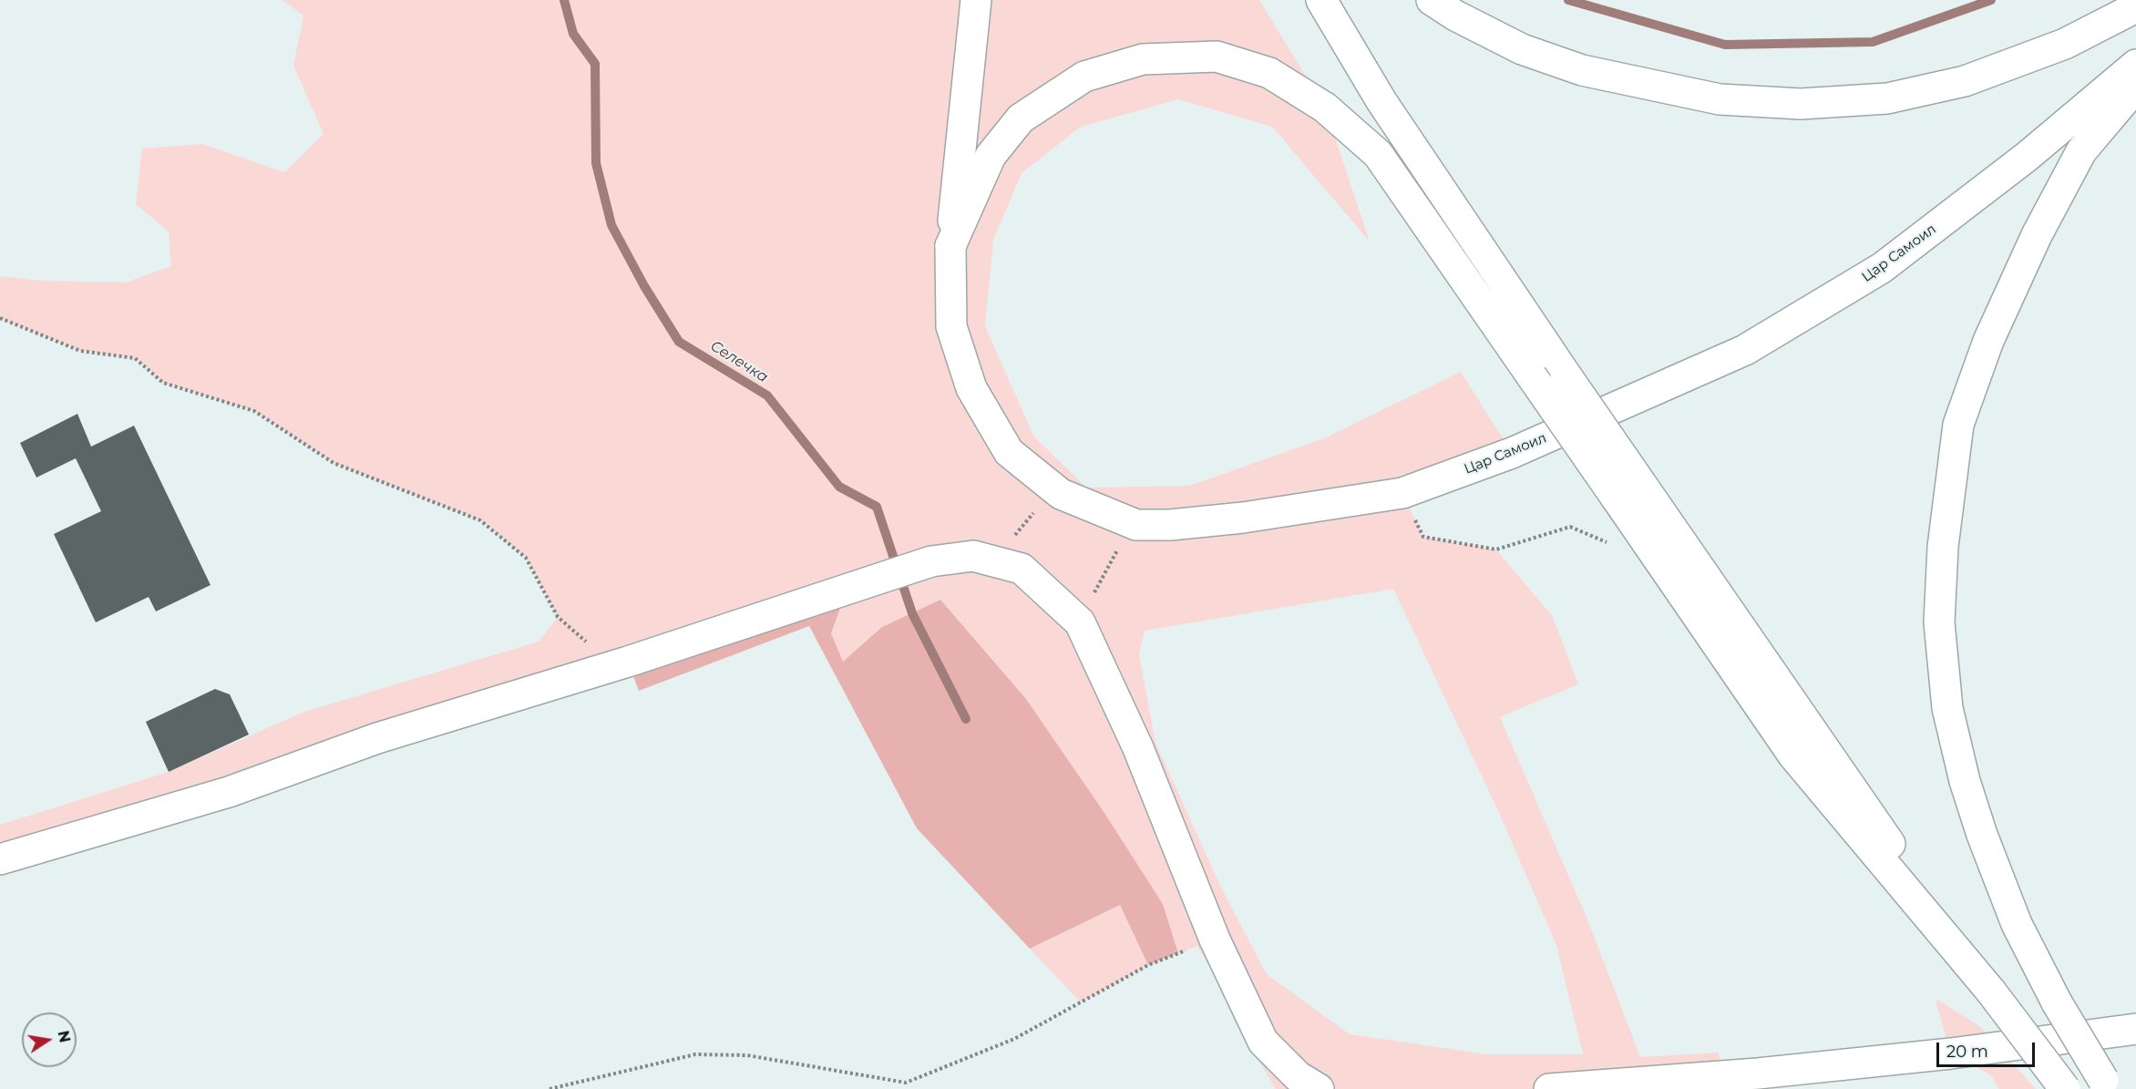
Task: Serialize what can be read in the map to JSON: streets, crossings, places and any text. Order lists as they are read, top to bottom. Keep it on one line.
{"streets":{"main road":["Цар Самоил"]},"water":["Селечка"],"scale_bar":"20 m","north":"right"}
